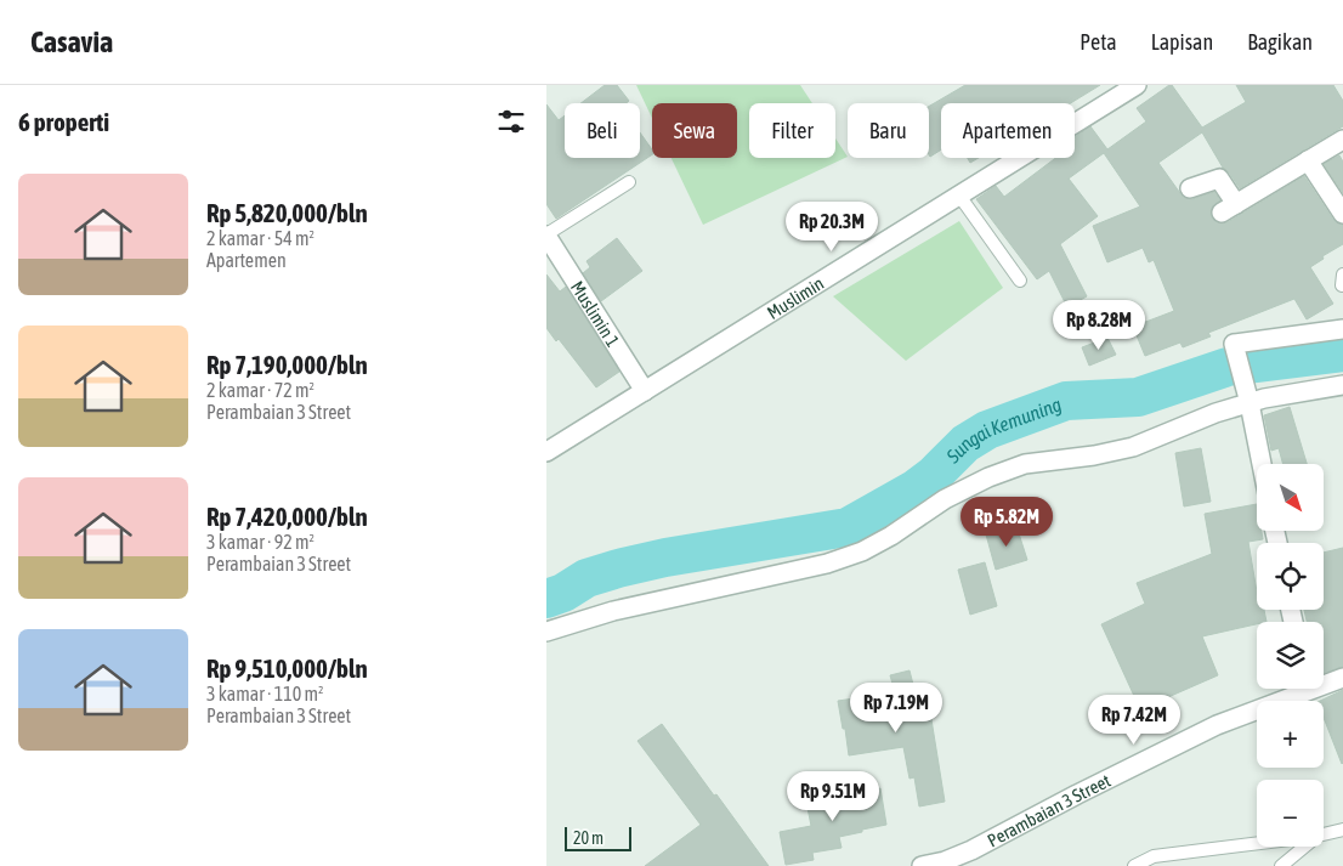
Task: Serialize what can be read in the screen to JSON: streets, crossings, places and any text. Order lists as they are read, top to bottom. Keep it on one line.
{"streets":{"street":["Muslimin","Muslimin 1","Perambaian 3 Street"]},"crossings":[["Muslimin","Muslimin 1"]],"water":["Sungai Kemuning"],"scale_bar":"20 m","north":"bottom right","page":{"header":"Casavia","nav":["Peta","Lapisan","Bagikan"],"heading":"6 properti","chip":["Beli","Sewa","Filter","Baru","Apartemen"],"list":[{"name":"Rp 5,820,000/bln","note":"2 kamar · 54 m² · Apartemen"},{"name":"Rp 7,190,000/bln","note":"2 kamar · 72 m² · Perambaian 3 Street"},{"name":"Rp 7,420,000/bln","note":"3 kamar · 92 m² · Perambaian 3 Street"},{"name":"Rp 9,510,000/bln","note":"3 kamar · 110 m² · Perambaian 3 Street"}],"price":["Rp 20.3M","Rp 8.28M","Rp 5.82M","Rp 7.19M","Rp 7.42M","Rp 9.51M"],"map_buttons":["+","−"],"scale":"20 m"}}
